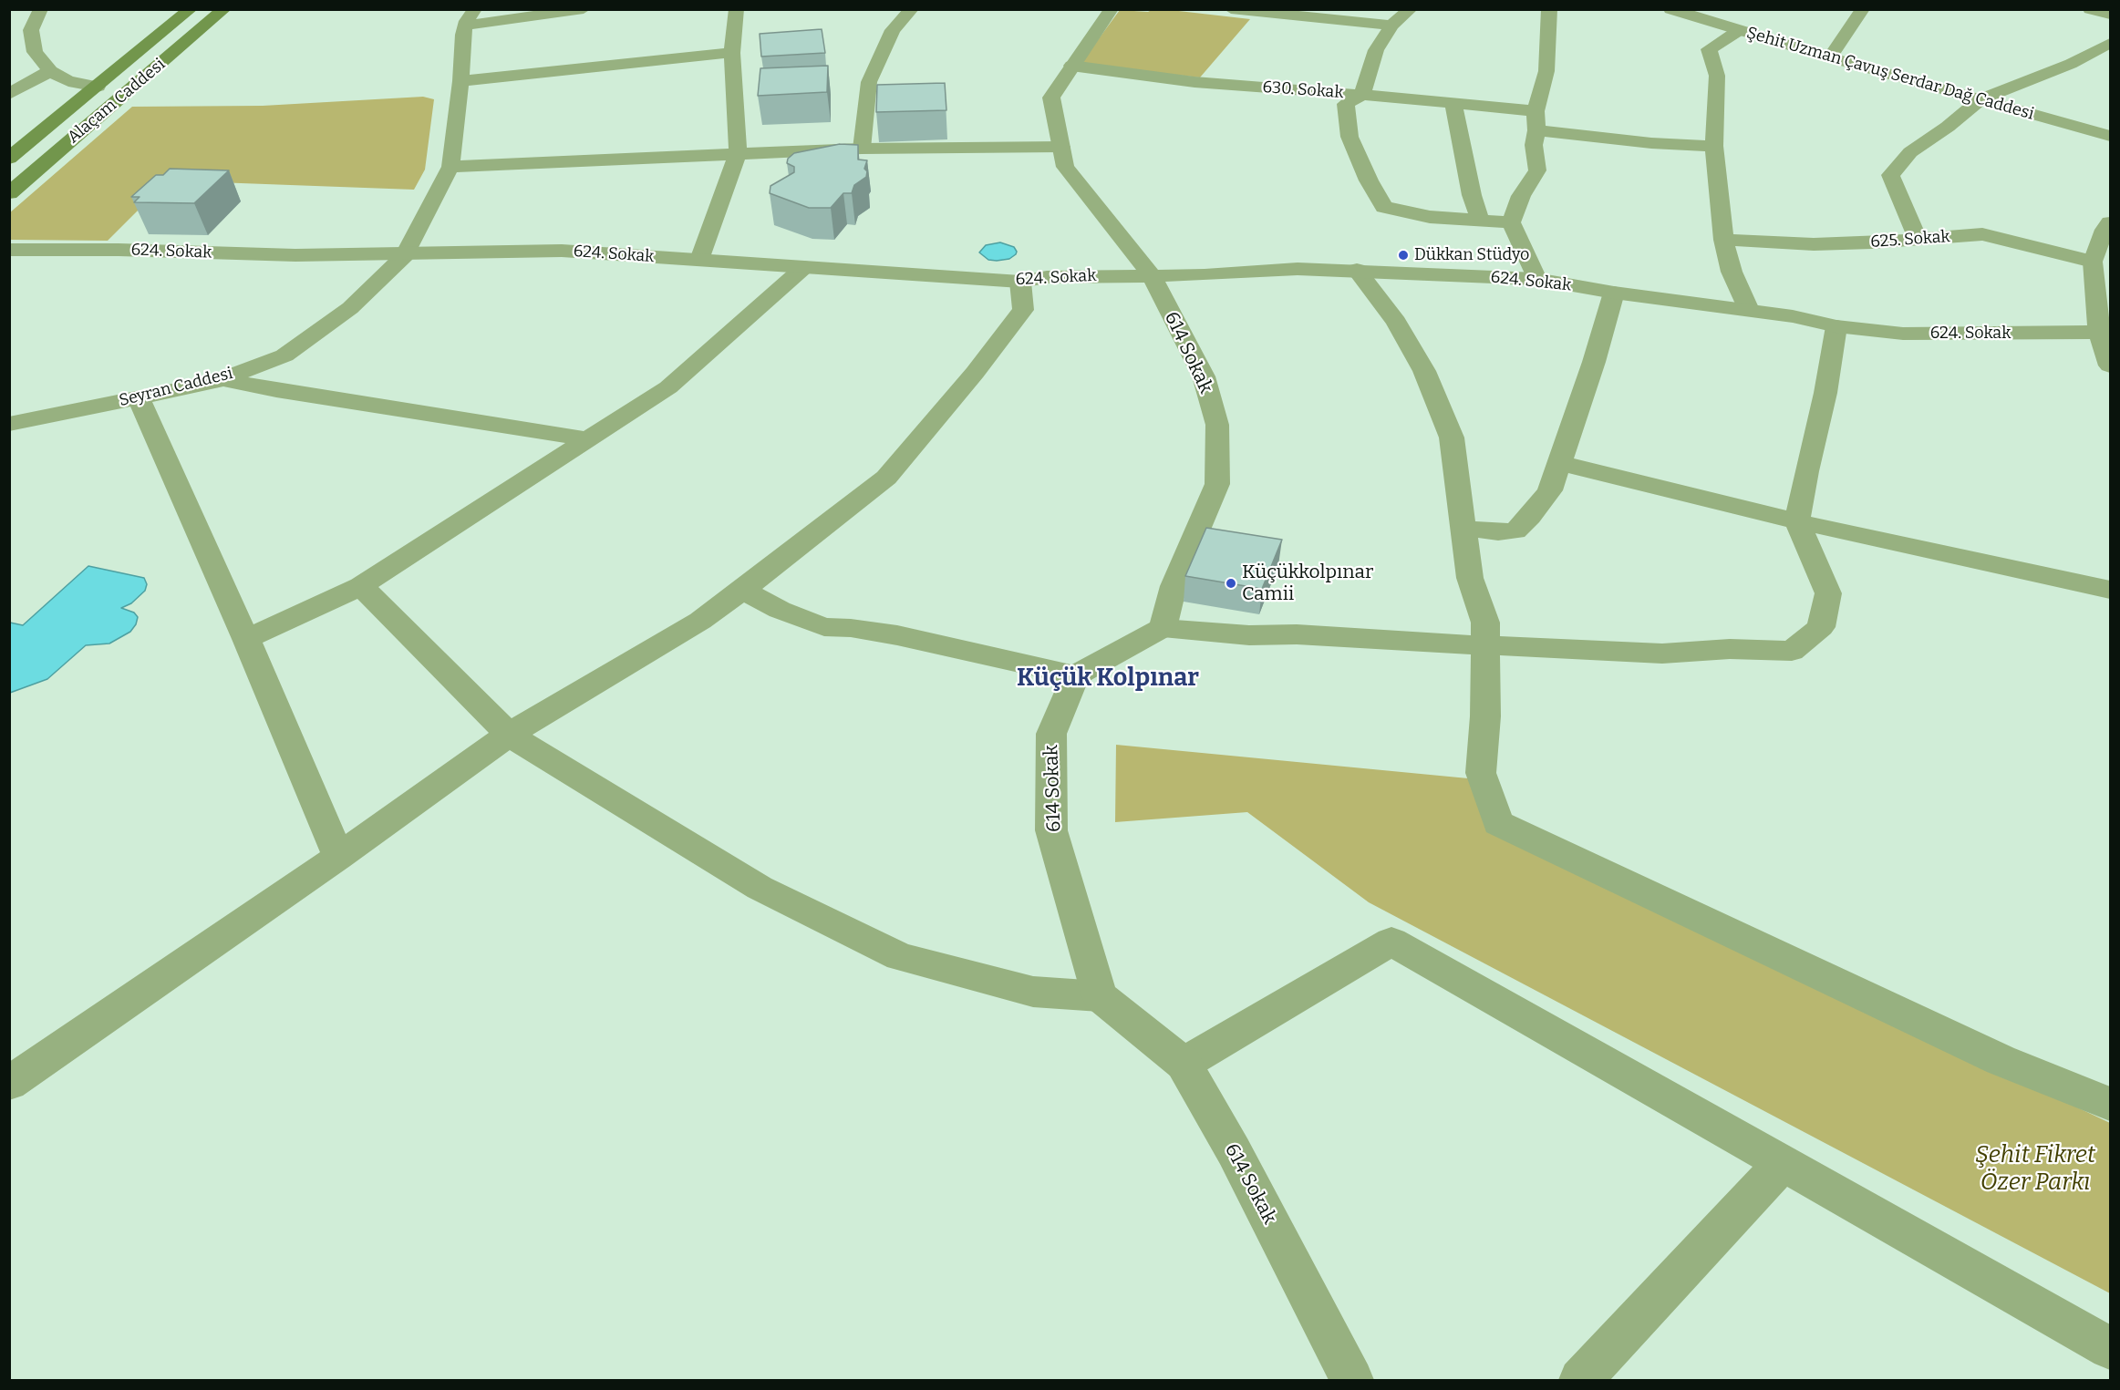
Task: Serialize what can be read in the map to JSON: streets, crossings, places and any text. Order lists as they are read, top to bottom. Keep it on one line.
{"streets":{"main road":["Alaçam Caddesi"],"street":["Şehit Uzman Çavuş Serdar Dağ Caddesi","630. Sokak","625. Sokak","624. Sokak","614 Sokak","Seyran Caddesi"]},"crossings":[["630. Sokak","614 Sokak"],["624. Sokak","614 Sokak"],["624. Sokak","Seyran Caddesi"]],"districts":["Küçük Kolpınar"],"parks":["Şehit Fikret Özer Parkı"],"places":["Dükkan Stüdyo","Küçükkolpınar Camii"]}
